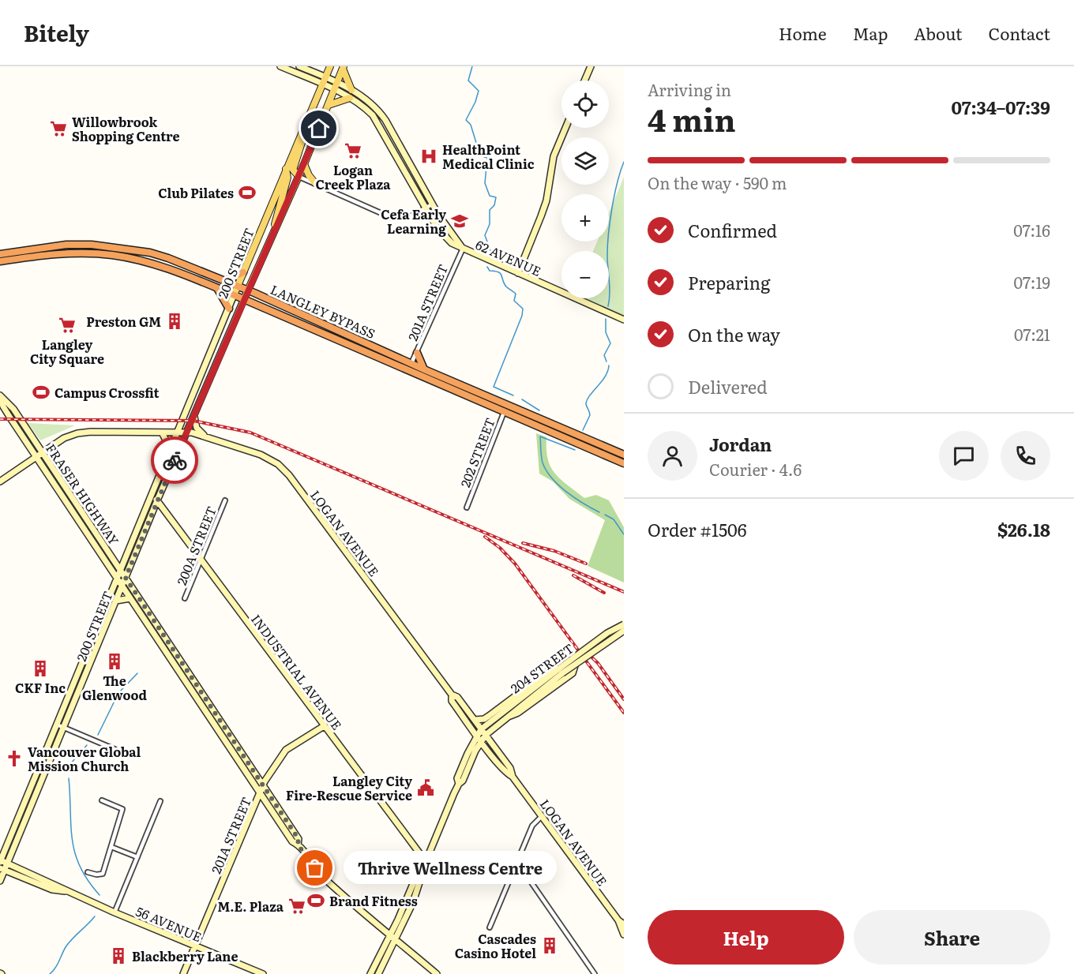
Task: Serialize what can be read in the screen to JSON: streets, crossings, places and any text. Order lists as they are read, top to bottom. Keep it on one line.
{"streets":{"highway":["LANGLEY BYPASS"],"main road":["62 AVENUE","200 STREET","201A STREET","FRASER HIGHWAY","LOGAN AVENUE","204 STREET","INDUSTRIAL AVENUE","56 AVENUE"],"street":["202 STREET","200A STREET"]},"crossings":[["62 AVENUE","200 STREET"],["62 AVENUE","201A STREET"],["200 STREET","LANGLEY BYPASS"],["200 STREET","FRASER HIGHWAY"],["200 STREET","LOGAN AVENUE"],["200 STREET","INDUSTRIAL AVENUE"],["200 STREET","56 AVENUE"],["201A STREET","LANGLEY BYPASS"],["201A STREET","FRASER HIGHWAY"],["201A STREET","INDUSTRIAL AVENUE"],["201A STREET","56 AVENUE"],["LANGLEY BYPASS","202 STREET"],["FRASER HIGHWAY","LOGAN AVENUE"],["LOGAN AVENUE","204 STREET"],["200A STREET","INDUSTRIAL AVENUE"]],"places":{"supermarket":["Willowbrook Shopping Centre","Logan Creek Plaza","Langley City Square","M.E. Plaza"],"hospital":["HealthPoint Medical Clinic"],"sports":["Club Pilates","Campus Crossfit","Brand Fitness"],"school or university":["Cefa Early Learning"],"building":["Preston GM","The Glenwood","CKF Inc","Cascades Casino Hotel","Blackberry Lane"],"church":["Vancouver Global Mission Church"],"public building":["Langley City Fire-Rescue Service"],"other":["Thrive Wellness Centre"]},"page":{"header":"Bitely","nav":["Home","Map","About","Contact"],"heading":["4 min","Arriving in","07:34–07:39"],"panel":["Jordan","Courier · 4.6","Order #1506","$26.18"],"map_buttons":["+","−"],"bar":"On the way · 590 m","list":[["Confirmed","07:16"],["Preparing","07:19"],["On the way","07:21"],"Delivered"],"bubble":"Thrive Wellness Centre","buttons":["Help","Share"]}}
